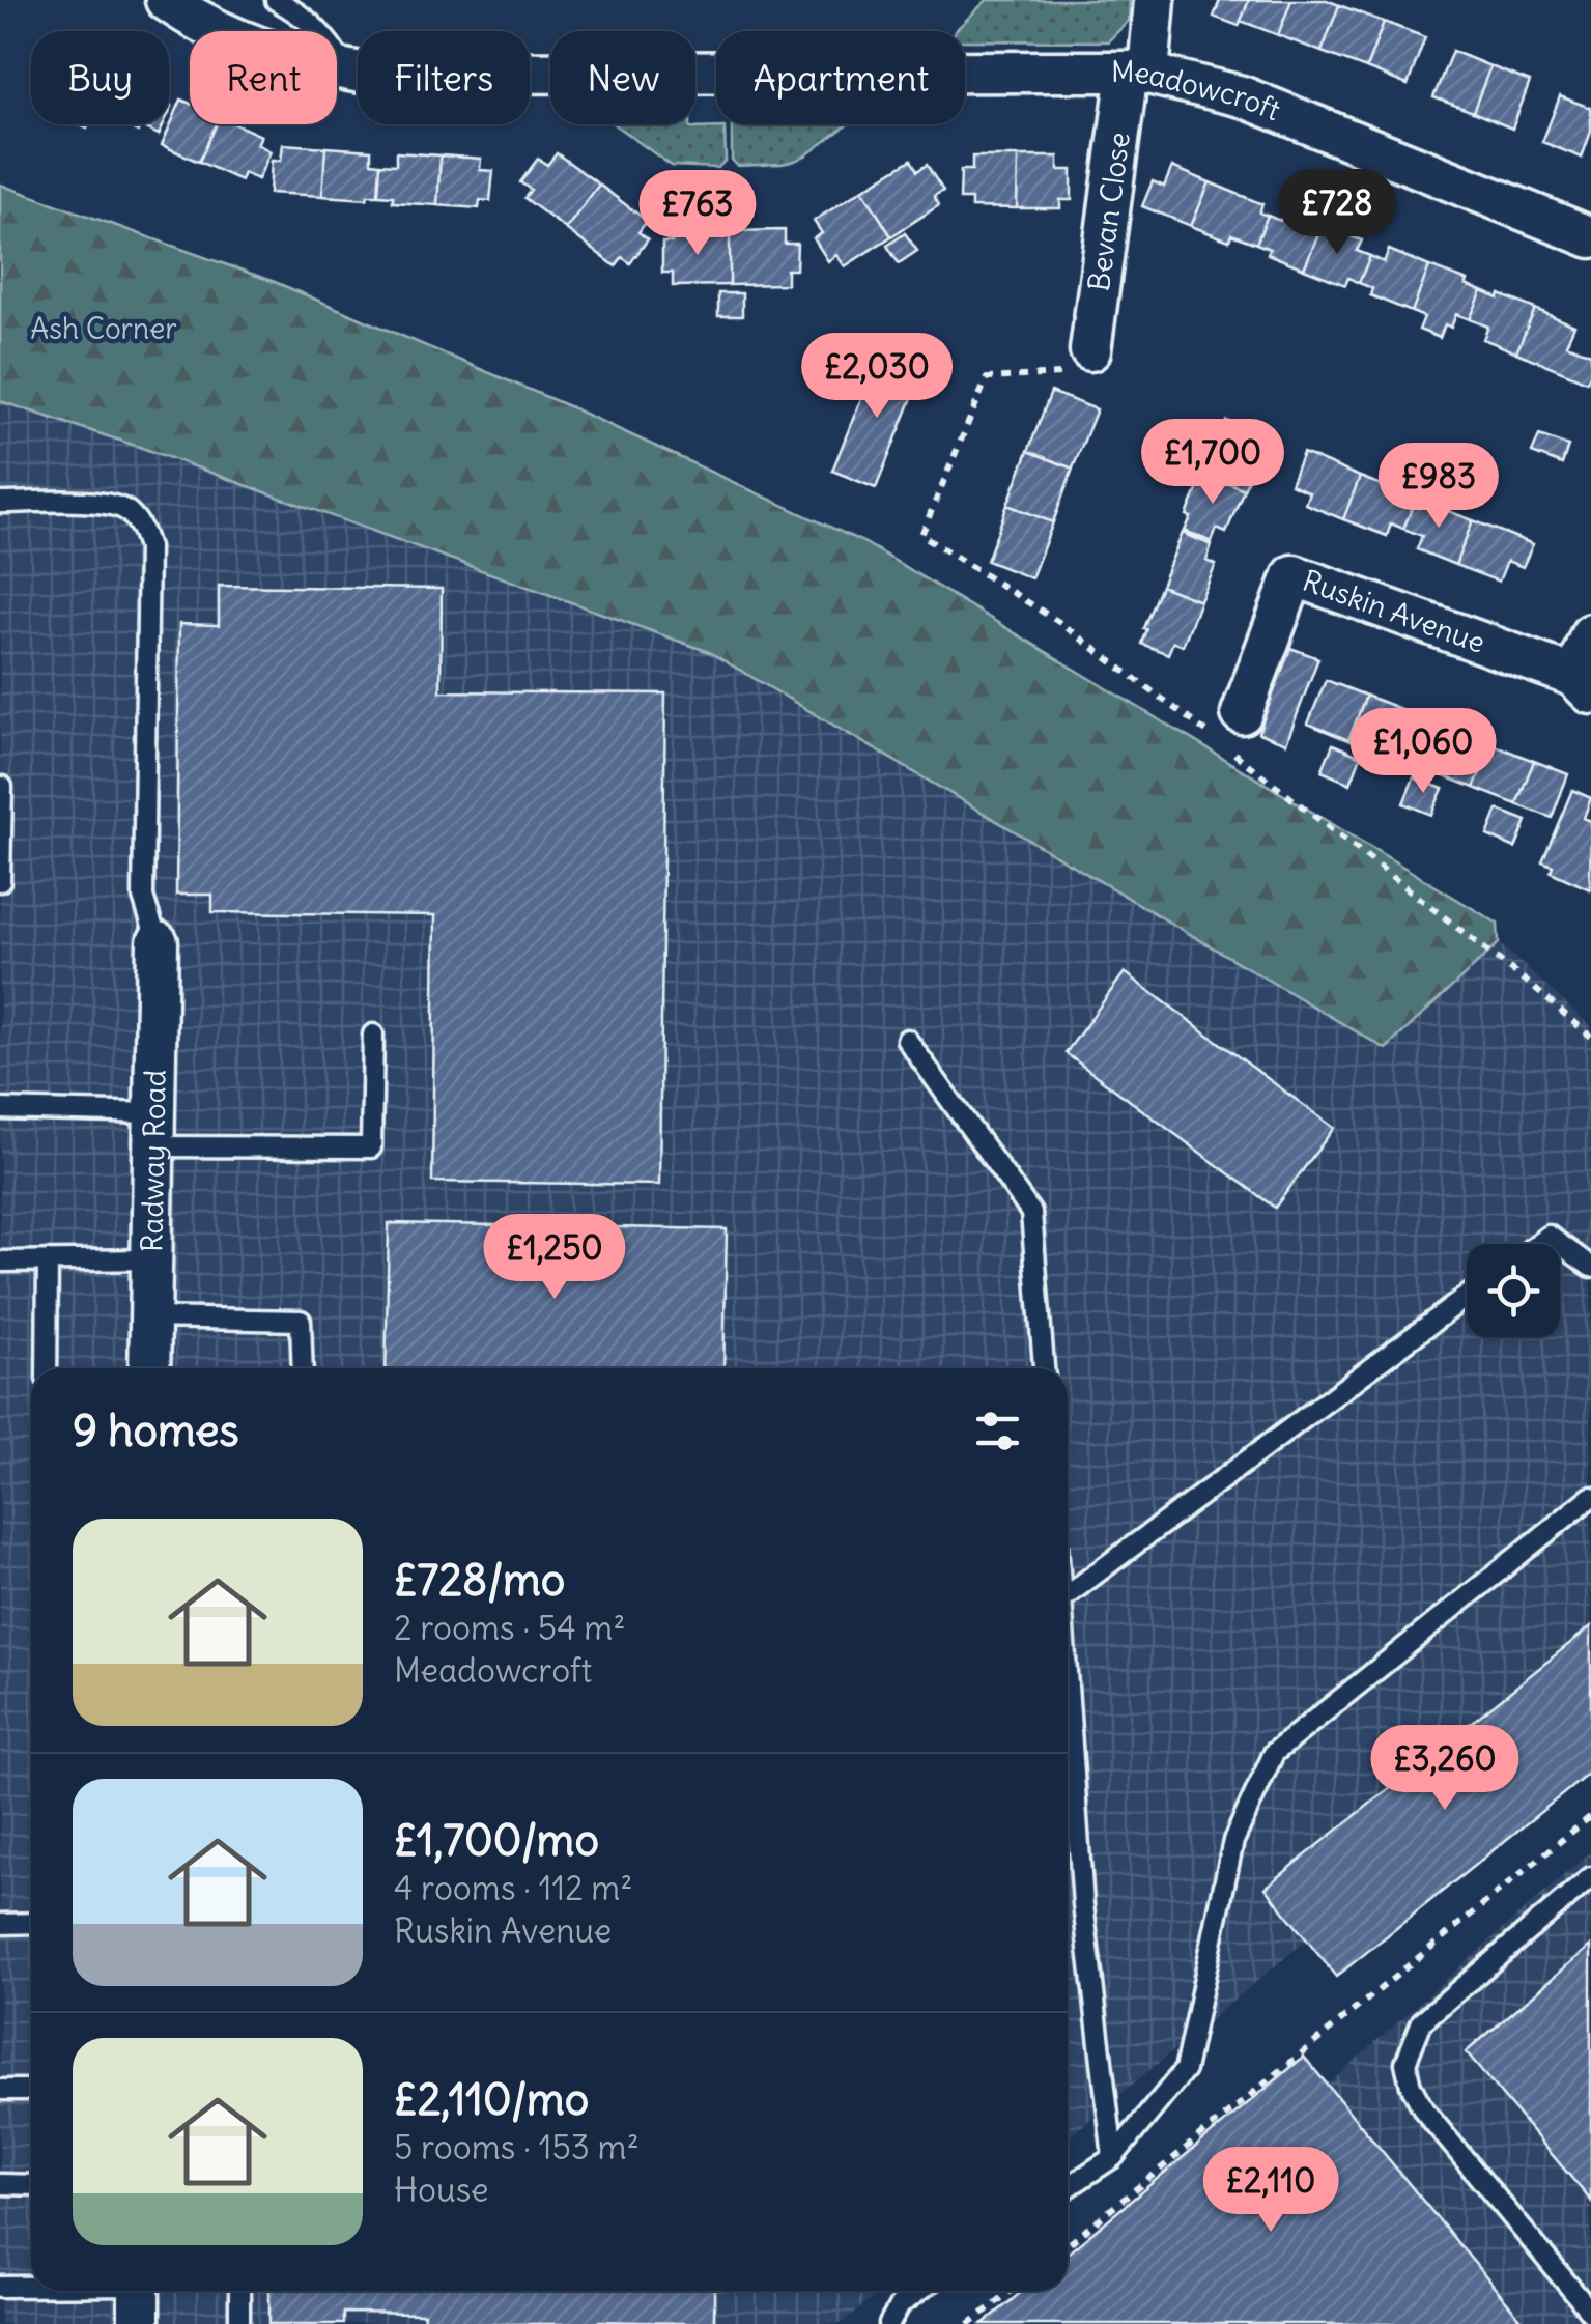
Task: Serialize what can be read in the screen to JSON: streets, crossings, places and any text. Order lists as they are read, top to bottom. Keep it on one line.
{"streets":{"street":["Meadowcroft","Bevan Close","Ruskin Avenue","Radway Road"]},"crossings":[["Meadowcroft","Bevan Close"]],"parks":["Ash Corner"],"page":{"chip":["Buy","Rent","Filters","New","Apartment"],"price":["£728","£763","£2,030","£1,700","£983","£1,060","£1,250","£3,260","£2,110"],"heading":"9 homes","list":[{"name":"£728/mo","note":"2 rooms · 54 m² · Meadowcroft"},{"name":"£1,700/mo","note":"4 rooms · 112 m² · Ruskin Avenue"},{"name":"£2,110/mo","note":"5 rooms · 153 m² · House"}]}}
